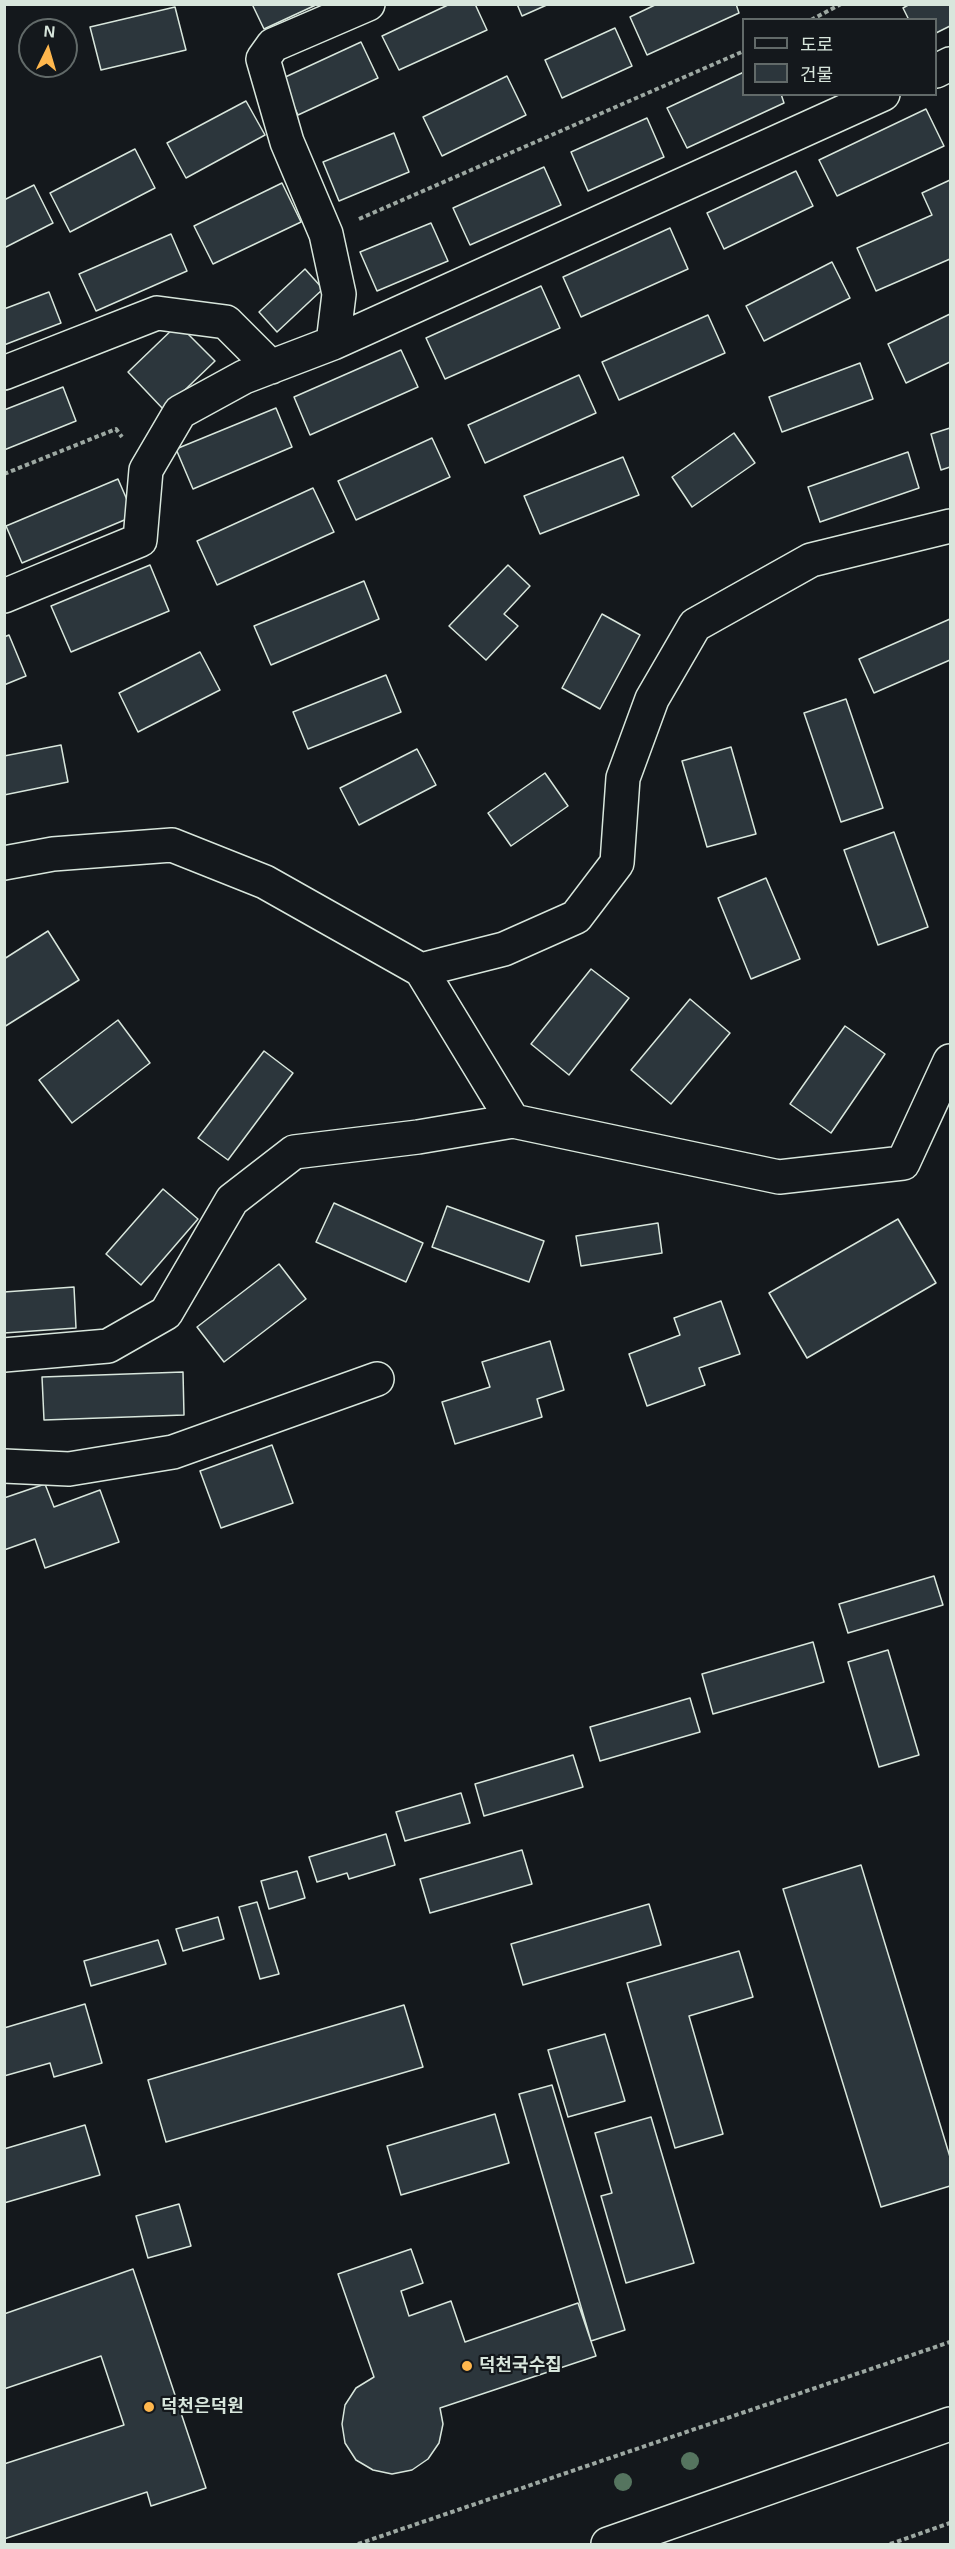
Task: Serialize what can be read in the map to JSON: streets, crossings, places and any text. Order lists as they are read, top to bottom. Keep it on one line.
{"places":["덕천국수집","덕천은덕원"],"legend":["도로","건물"],"north":"top"}
